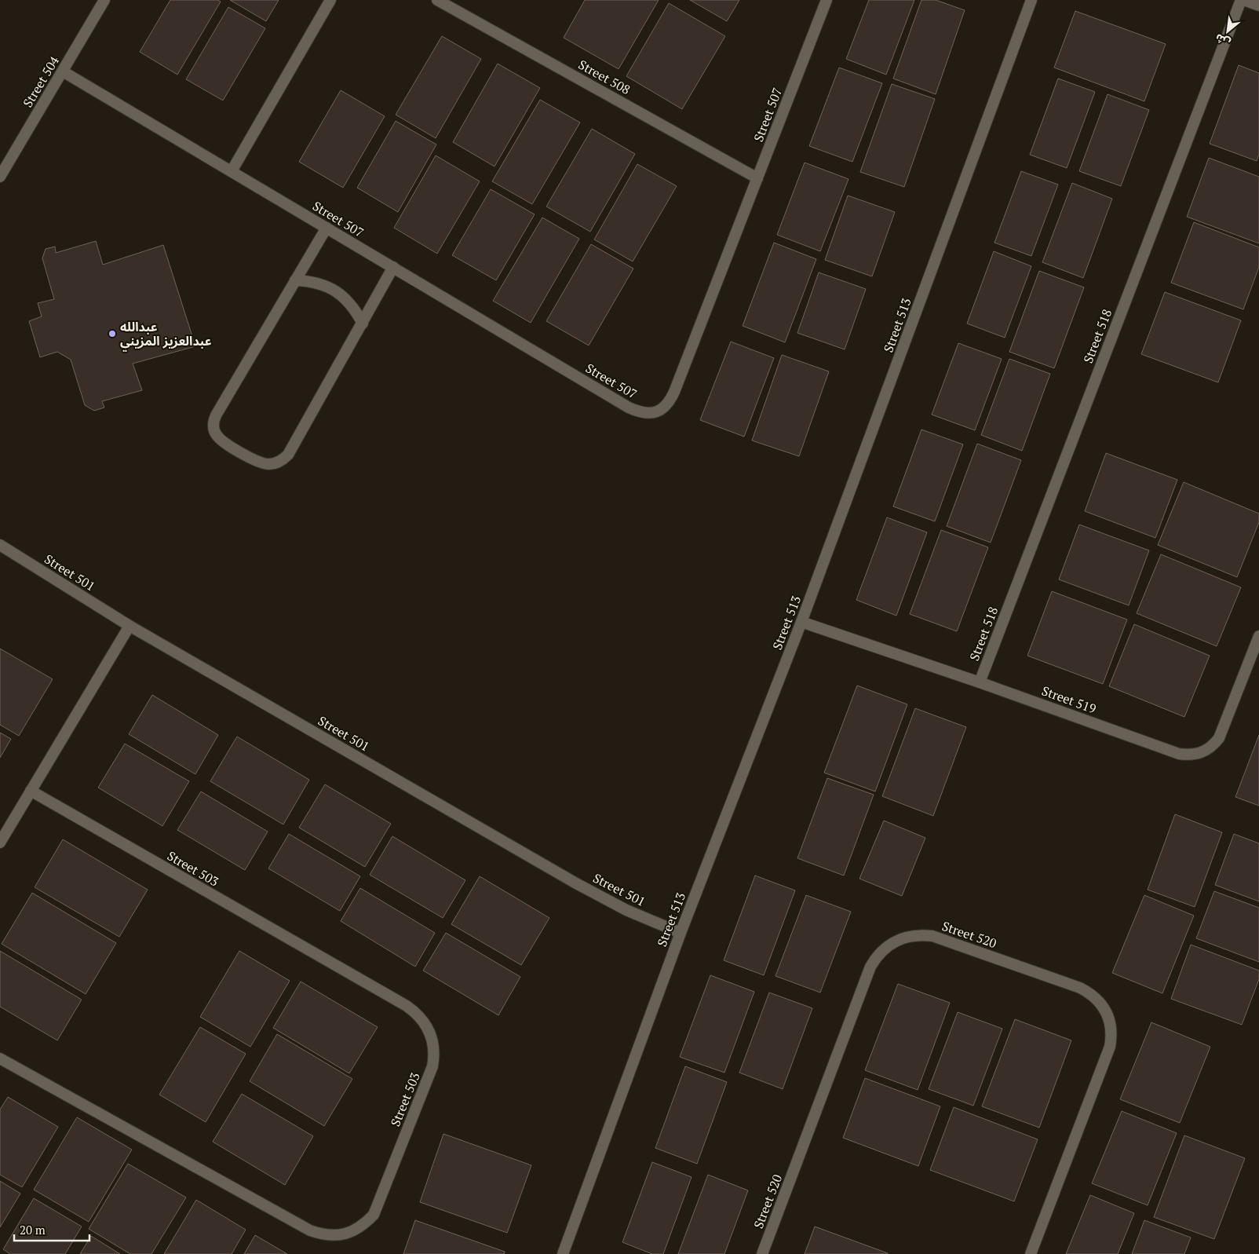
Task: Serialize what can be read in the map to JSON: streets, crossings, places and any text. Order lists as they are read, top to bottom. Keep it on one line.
{"streets":{"street":["Street 508","Street 504","Street 507","Street 513","Street 518","Street 501","Street 519","Street 503","Street 520"]},"crossings":[["Street 508","Street 507"],["Street 504","Street 507"],["Street 513","Street 501"],["Street 513","Street 519"],["Street 518","Street 519"]],"places":["عبدالله عبدالعزيز المزيني"],"scale_bar":"20 m","north":"bottom left"}
